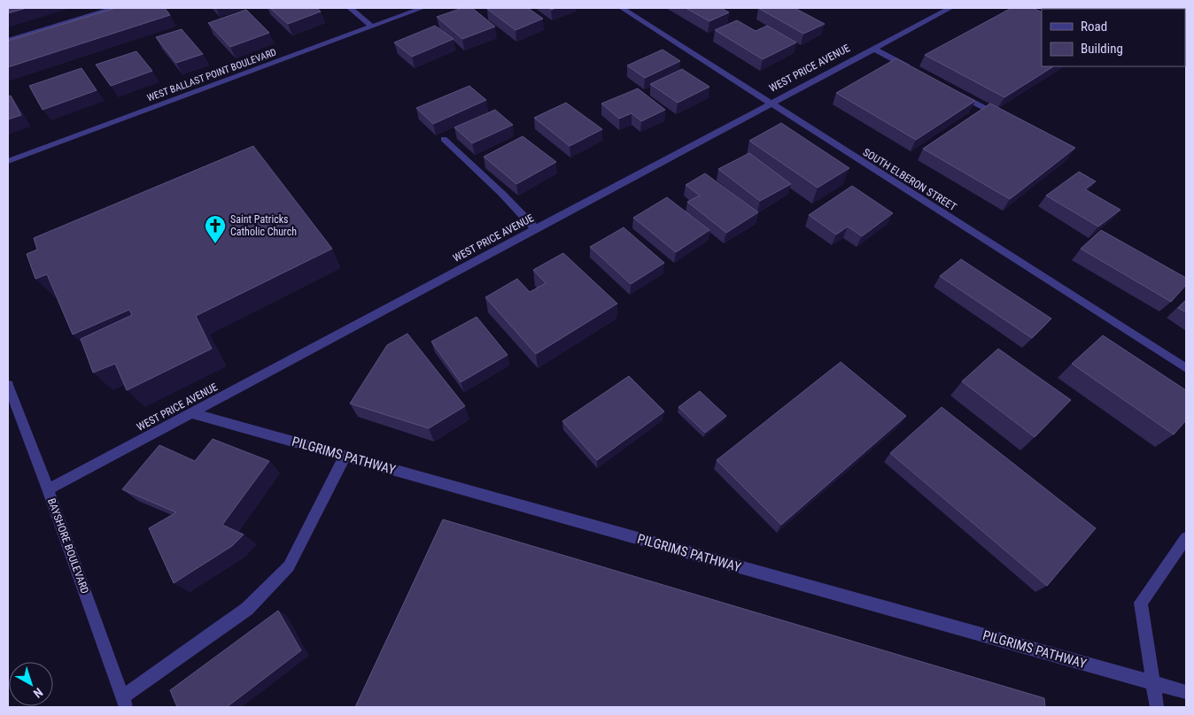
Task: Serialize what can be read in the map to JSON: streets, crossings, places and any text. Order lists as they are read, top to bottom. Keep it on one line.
{"streets":{"street":["WEST PRICE AVENUE","WEST BALLAST POINT BOULEVARD","SOUTH ELBERON STREET","PILGRIMS PATHWAY","BAYSHORE BOULEVARD"]},"crossings":[["WEST PRICE AVENUE","SOUTH ELBERON STREET"],["WEST PRICE AVENUE","PILGRIMS PATHWAY"],["WEST PRICE AVENUE","BAYSHORE BOULEVARD"]],"places":{"church":["Saint Patricks Catholic Church"]},"legend":["Road","Building"],"north":"bottom right"}
